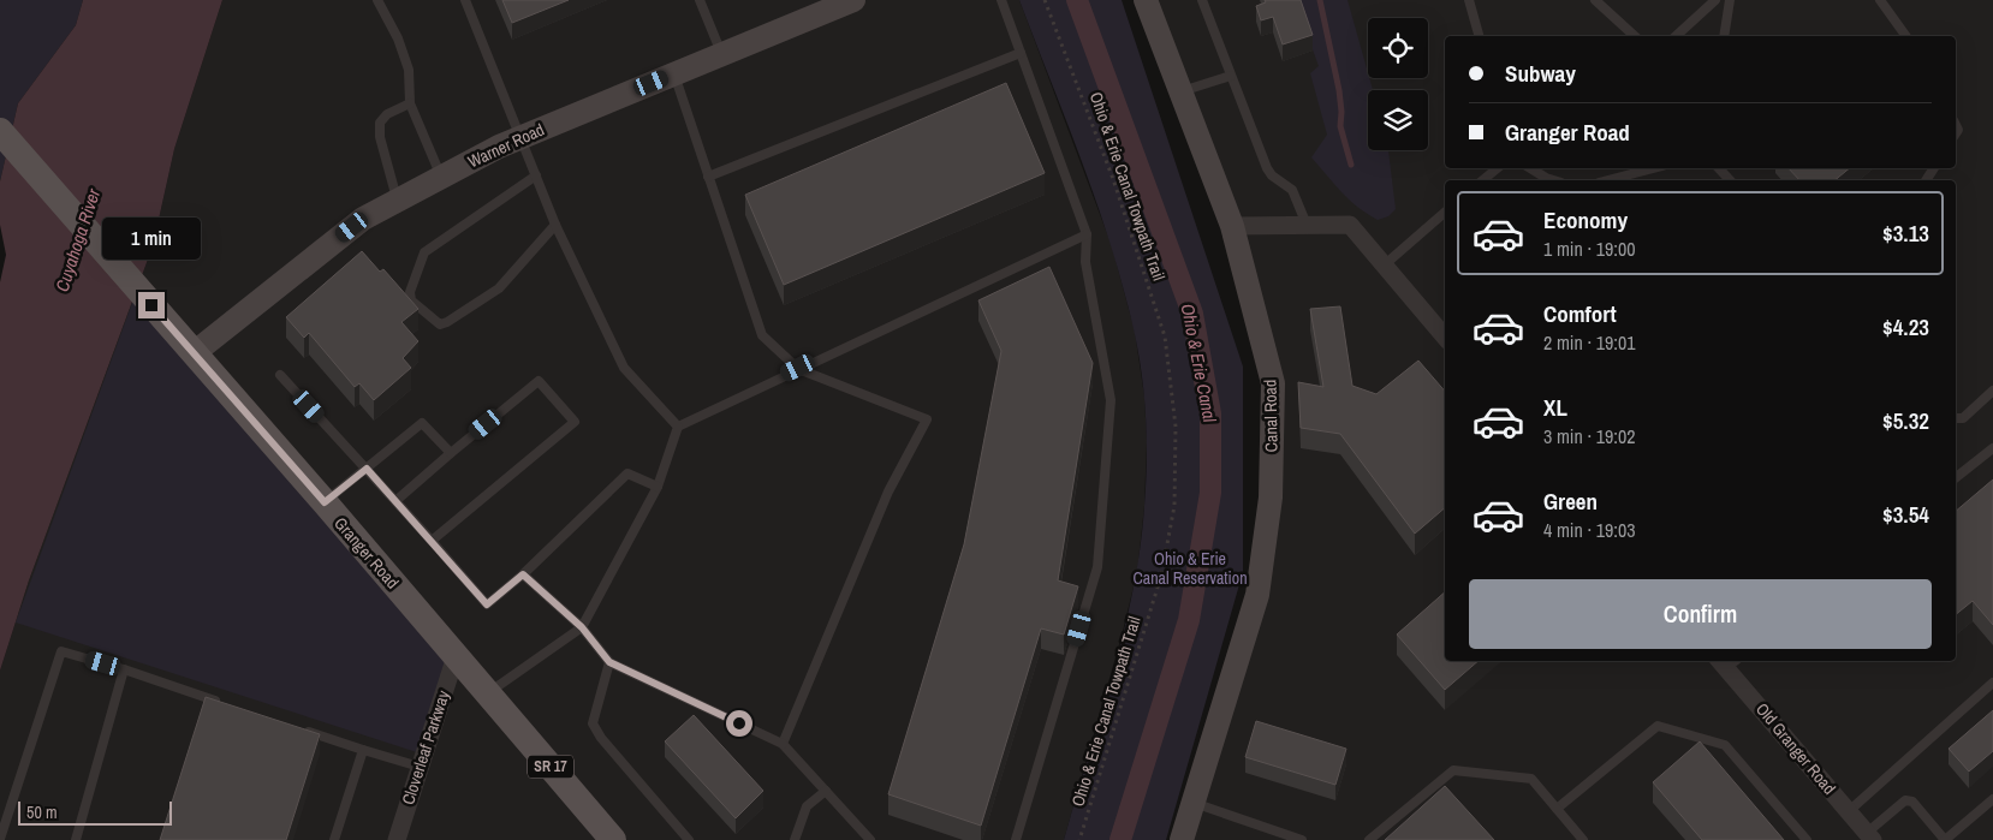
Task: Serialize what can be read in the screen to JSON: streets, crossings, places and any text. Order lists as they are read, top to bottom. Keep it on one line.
{"streets":{"main road":["Granger Road","SR 17"],"street":["Warner Road","Canal Road","Cloverleaf Parkway","Old Granger Road"],"path":["Ohio & Erie Canal Towpath Trail"]},"crossings":[["Warner Road","Granger Road"],["Granger Road","Cloverleaf Parkway"]],"water":["Cuyahoga River","Ohio & Erie Canal"],"parks":["Ohio & Erie Canal Reservation"],"scale_bar":"50 m","page":{"banner":["Subway","Granger Road"],"list":[{"name":"Economy","note":"1 min · 19:00","value":"$3.13"},{"name":"Comfort","note":"2 min · 19:01","value":"$4.23"},{"name":"XL","note":"3 min · 19:02","value":"$5.32"},{"name":"Green","note":"4 min · 19:03","value":"$3.54"}],"bubble":"1 min","buttons":"Confirm","scale":"50 m"}}
